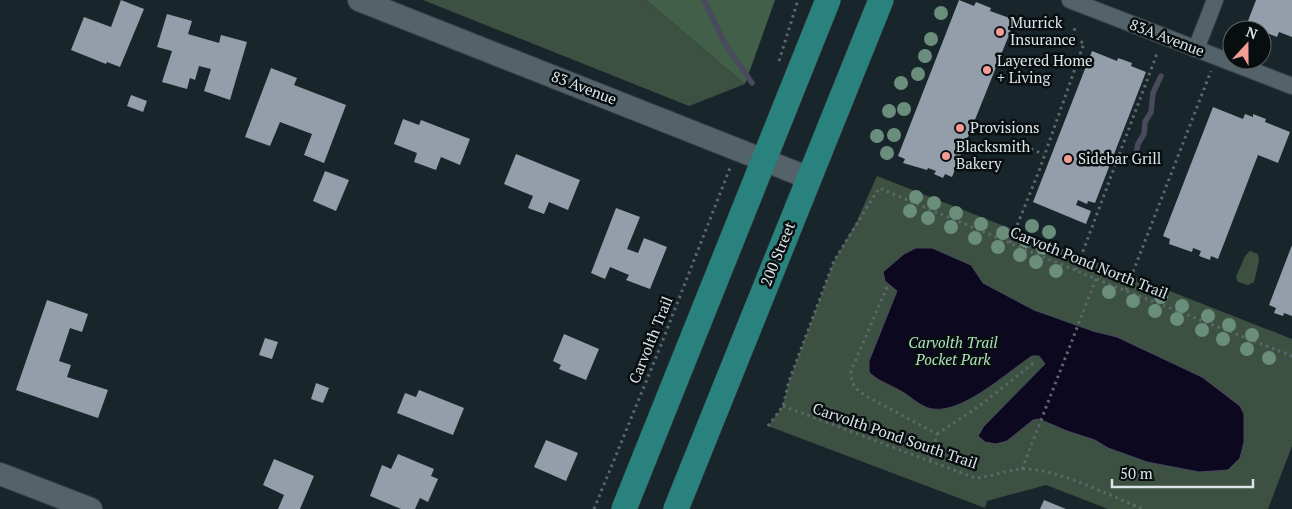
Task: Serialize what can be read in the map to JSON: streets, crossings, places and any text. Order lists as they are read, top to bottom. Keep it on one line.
{"streets":{"main road":["200 Street"],"street":["83A Avenue","83 Avenue"],"path":["Carvoth Pond North Trail","Carvolth Trail","Carvolth Pond South Trail"]},"crossings":[["83 Avenue","200 Street"],["Carvoth Pond North Trail","Carvolth Pond South Trail"]],"parks":["Carvolth Trail Pocket Park"],"places":["Murrick Insurance","Layered Home + Living","Provisions","Blacksmith Bakery","Sidebar Grill"],"scale_bar":"50 m","north":"top"}
